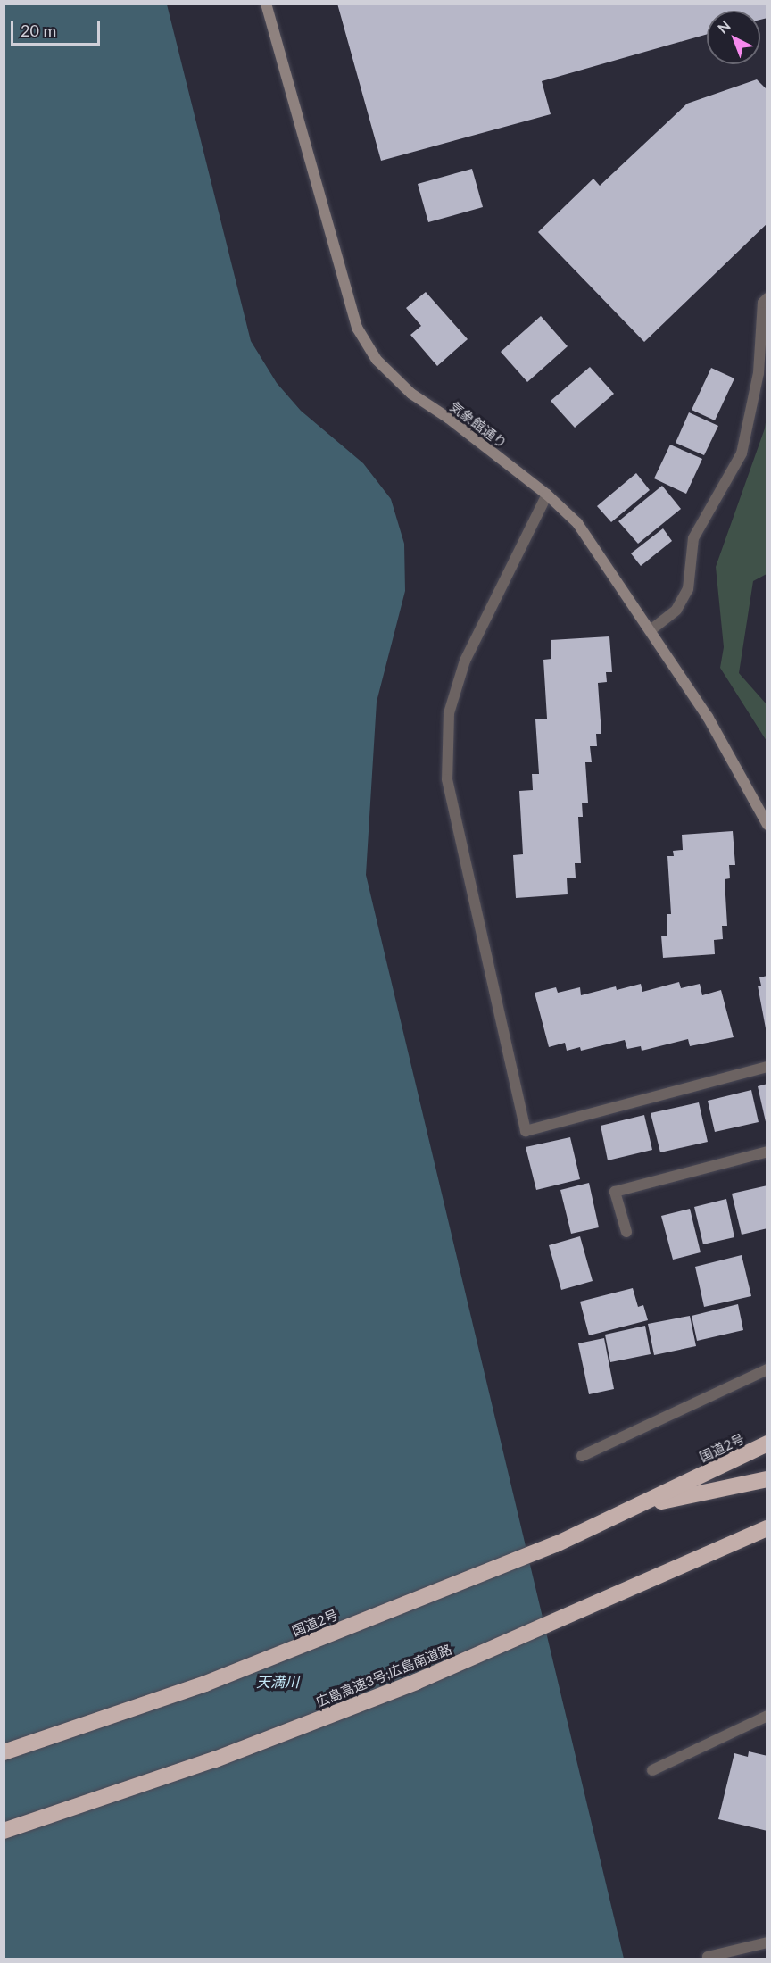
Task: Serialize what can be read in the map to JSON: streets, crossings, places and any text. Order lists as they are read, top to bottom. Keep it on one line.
{"streets":{"highway":["国道2号","広島高速3号;広島南道路"],"street":["気象館通り"]},"water":["天満川"],"scale_bar":"20 m","north":"top left"}
